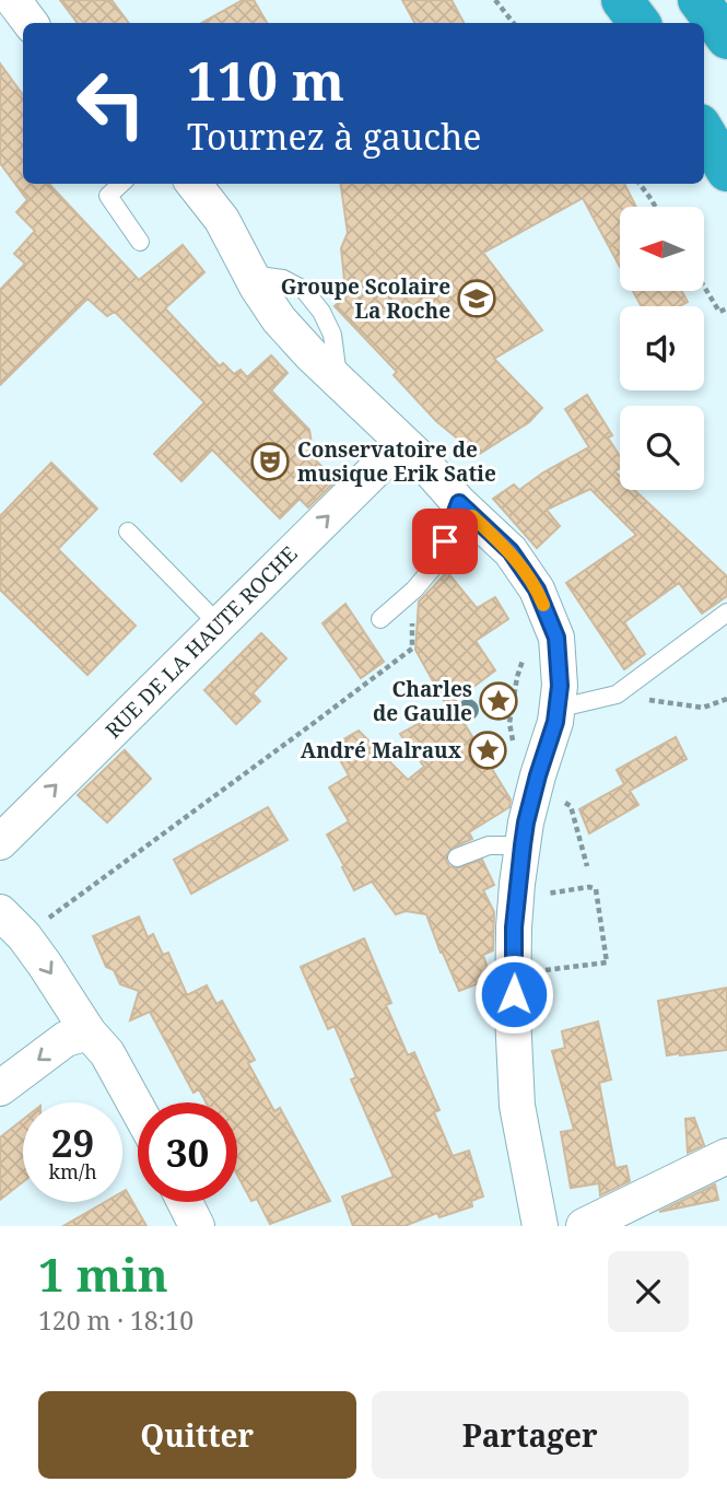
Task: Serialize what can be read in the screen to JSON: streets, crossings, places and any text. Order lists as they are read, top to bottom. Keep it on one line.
{"streets":{"street":["RUE DE LA HAUTE ROCHE"]},"one_way":["RUE DE LA HAUTE ROCHE"],"places":{"school or university":["Groupe Scolaire La Roche"],"theatre":["Conservatoire de musique Erik Satie"],"place":["Charles de Gaulle","André Malraux"]},"north":"left","page":{"turn":["110 m","Tournez à gauche"],"speed":"29 km/h","limit":"30","heading":["1 min","120 m · 18:10"],"buttons":["Quitter","Partager"]}}
